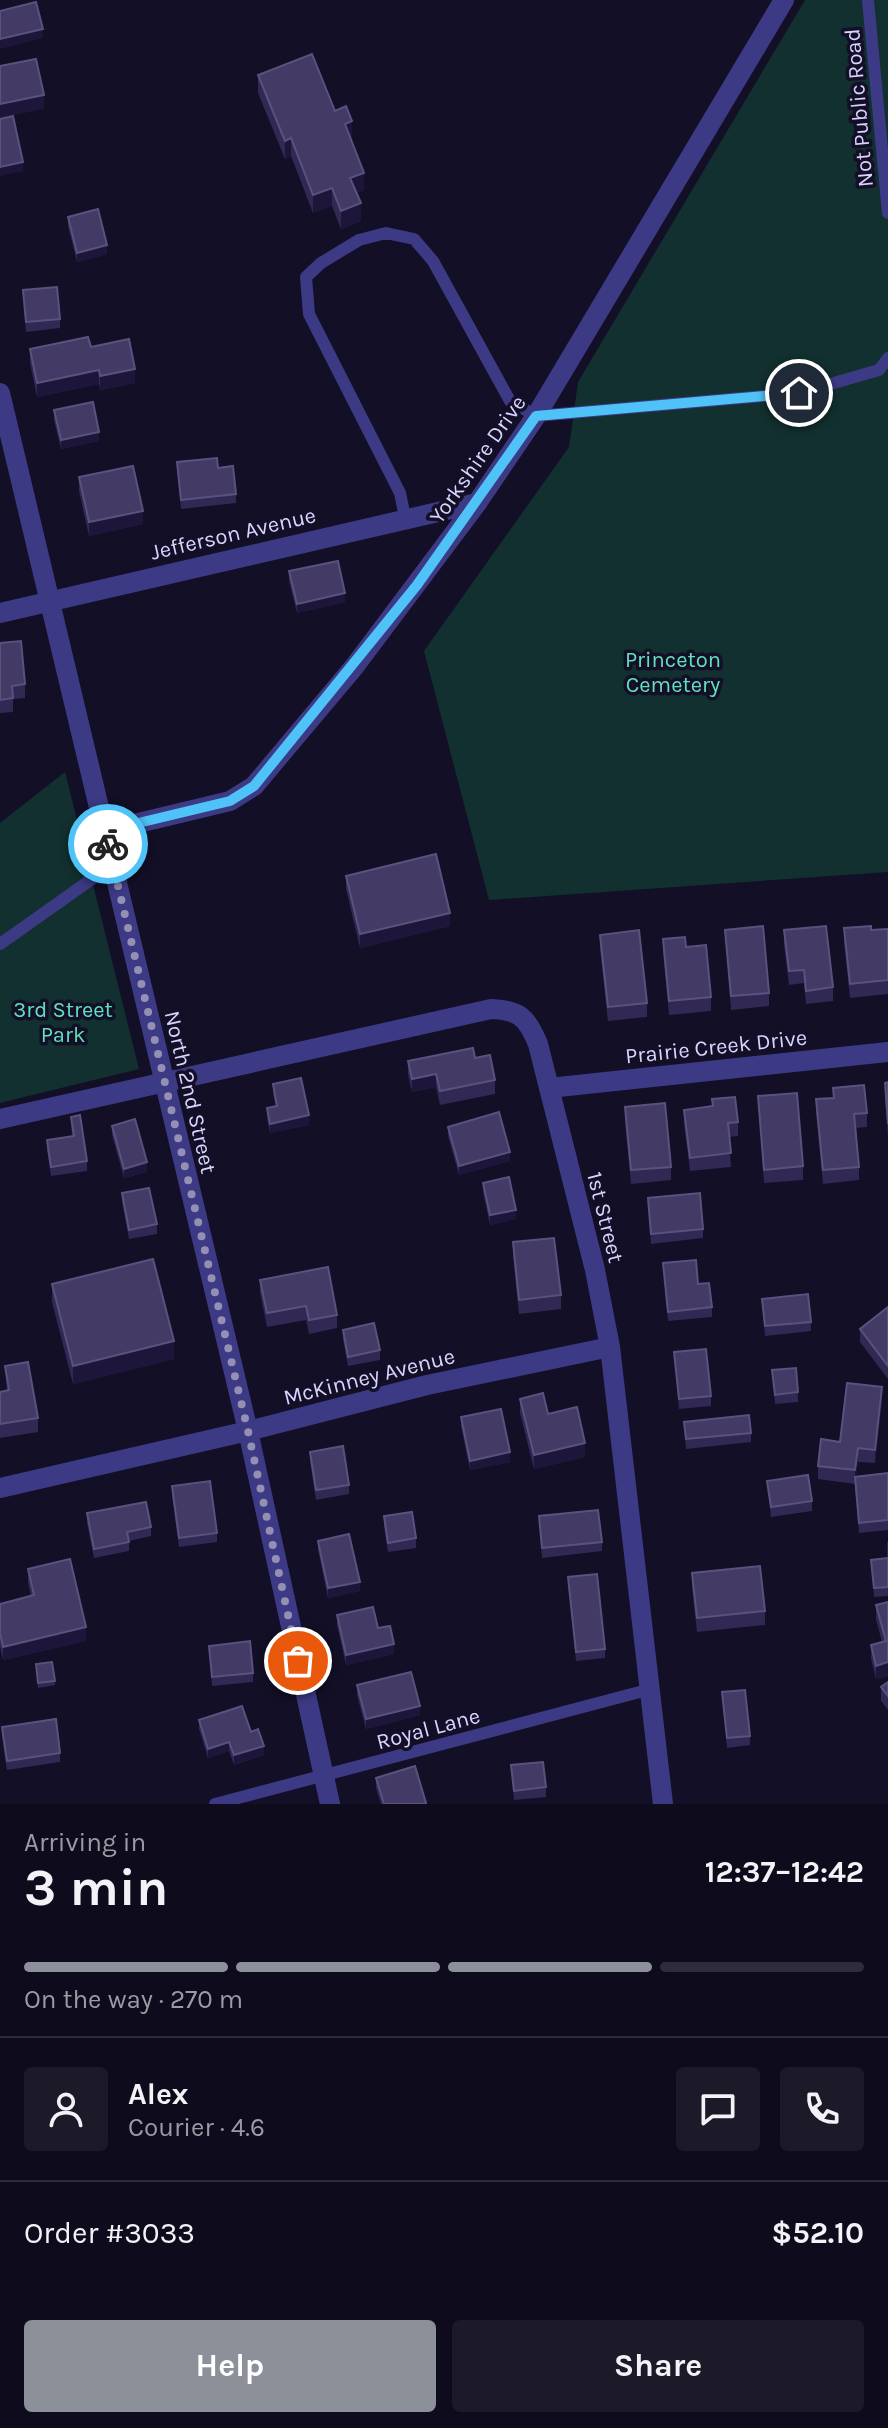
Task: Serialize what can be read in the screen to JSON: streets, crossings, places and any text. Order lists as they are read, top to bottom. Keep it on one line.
{"streets":{"street":["Yorkshire Drive","Jefferson Avenue","Prairie Creek Drive","North 2nd Street","1st Street","McKinney Avenue"],"lane":["Not Public Road","Royal Lane"]},"crossings":[["Yorkshire Drive","Jefferson Avenue"],["Yorkshire Drive","North 2nd Street"],["Jefferson Avenue","North 2nd Street"],["Prairie Creek Drive","1st Street"],["North 2nd Street","1st Street"],["North 2nd Street","McKinney Avenue"],["North 2nd Street","Royal Lane"],["1st Street","McKinney Avenue"],["1st Street","Royal Lane"]],"parks":["Princeton Cemetery","3rd Street Park"],"page":{"heading":["3 min","Arriving in","12:37–12:42"],"panel":["Alex","Courier · 4.6","Order #3033","$52.10"],"bar":"On the way · 270 m","buttons":["Help","Share"]}}
